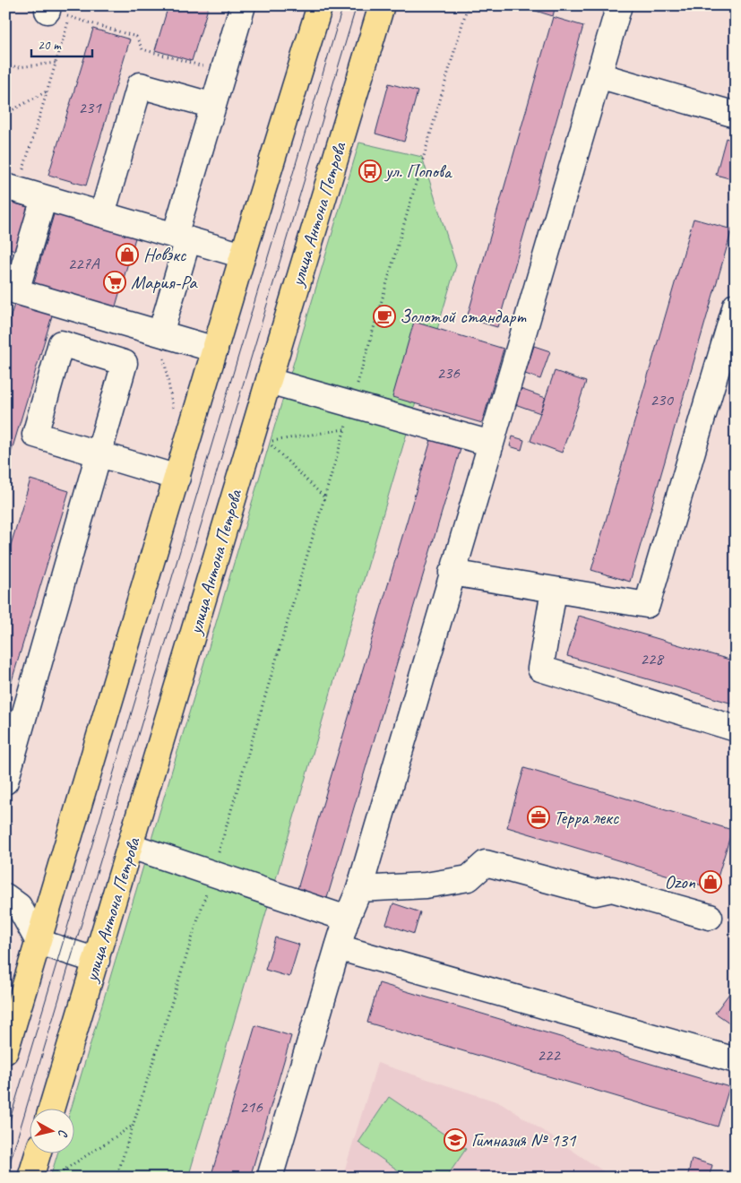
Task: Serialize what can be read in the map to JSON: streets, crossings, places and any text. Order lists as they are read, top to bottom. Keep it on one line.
{"streets":{"main road":["улица Антона Петрова"]},"places":{"bus stop":["ул. Попова"],"shop":["Новэкс","Ozon"],"supermarket":["Мария-Ра"],"cafe":["Золотой стандарт"],"office":["Терра лекс"],"school or university":["Гимназия № 131"]},"house_numbers":["231","227А","236","230","228","222","216"],"scale_bar":"20 m","north":"right"}
